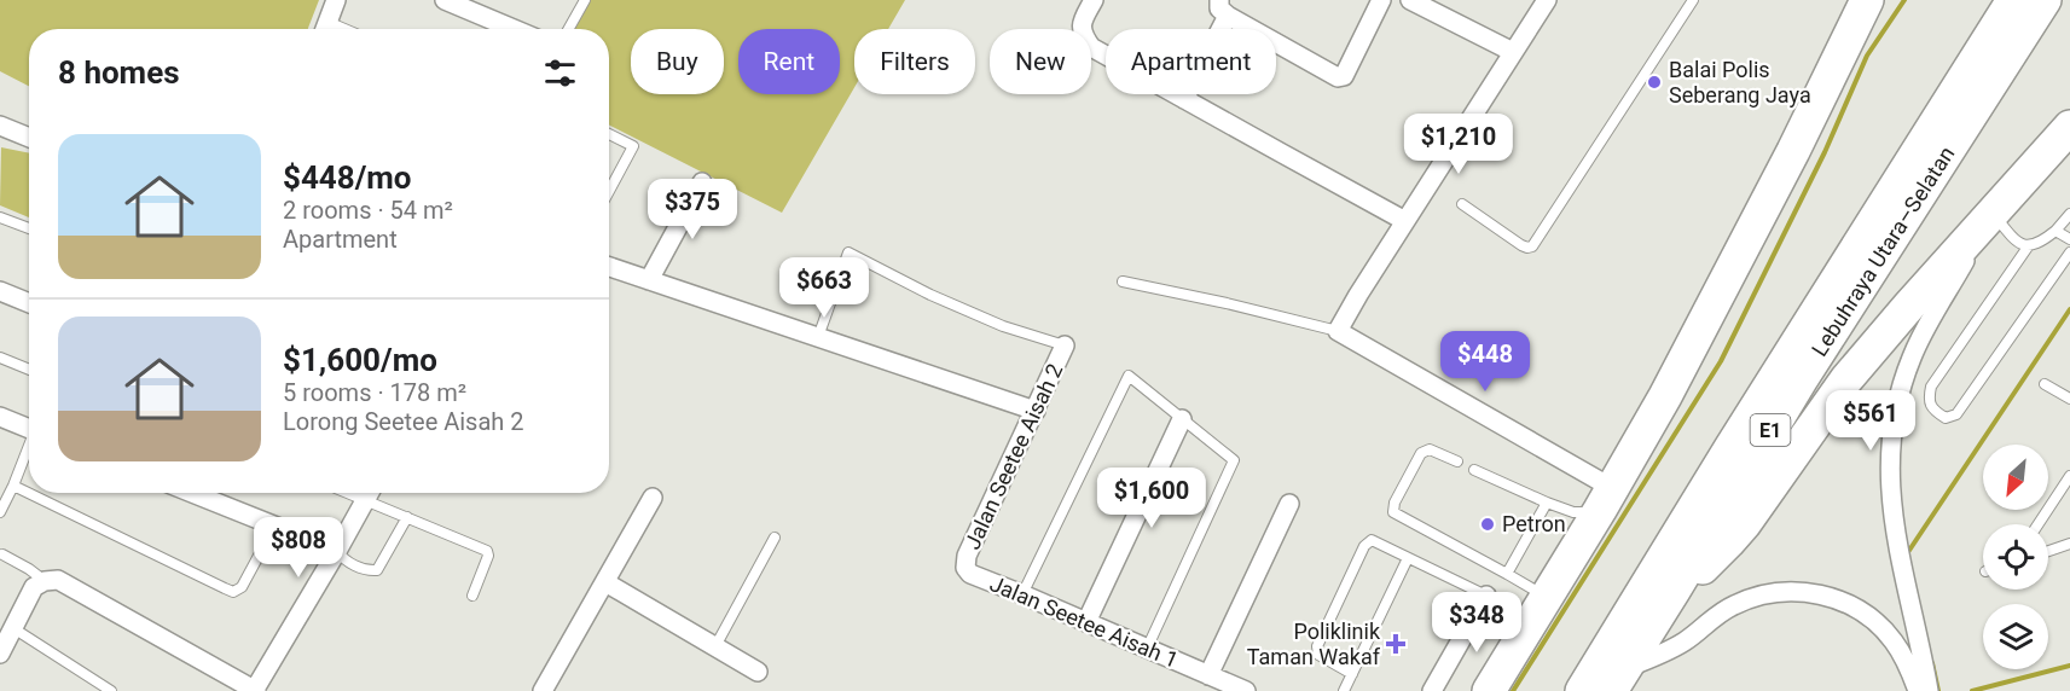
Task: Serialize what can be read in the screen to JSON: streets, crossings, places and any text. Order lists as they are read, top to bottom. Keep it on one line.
{"streets":{"highway":["Lebuhraya Utara–Selatan","E1"],"street":["Jalan Seetee Aisah 2","Jalan Seetee Aisah 1"]},"crossings":[["Jalan Seetee Aisah 2","Jalan Seetee Aisah 1"]],"places":{"other":["Balai Polis Seberang Jaya","Petron"],"health":["Poliklinik Taman Wakaf"]},"north":"bottom left","page":{"chip":["Buy","Rent","Filters","New","Apartment"],"heading":"8 homes","price":["$1,210","$375","$663","$448","$561","$1,600","$808","$348"],"list":[{"name":"$448/mo","note":"2 rooms · 54 m² · Apartment"},{"name":"$1,600/mo","note":"5 rooms · 178 m² · Lorong Seetee Aisah 2"}]}}
